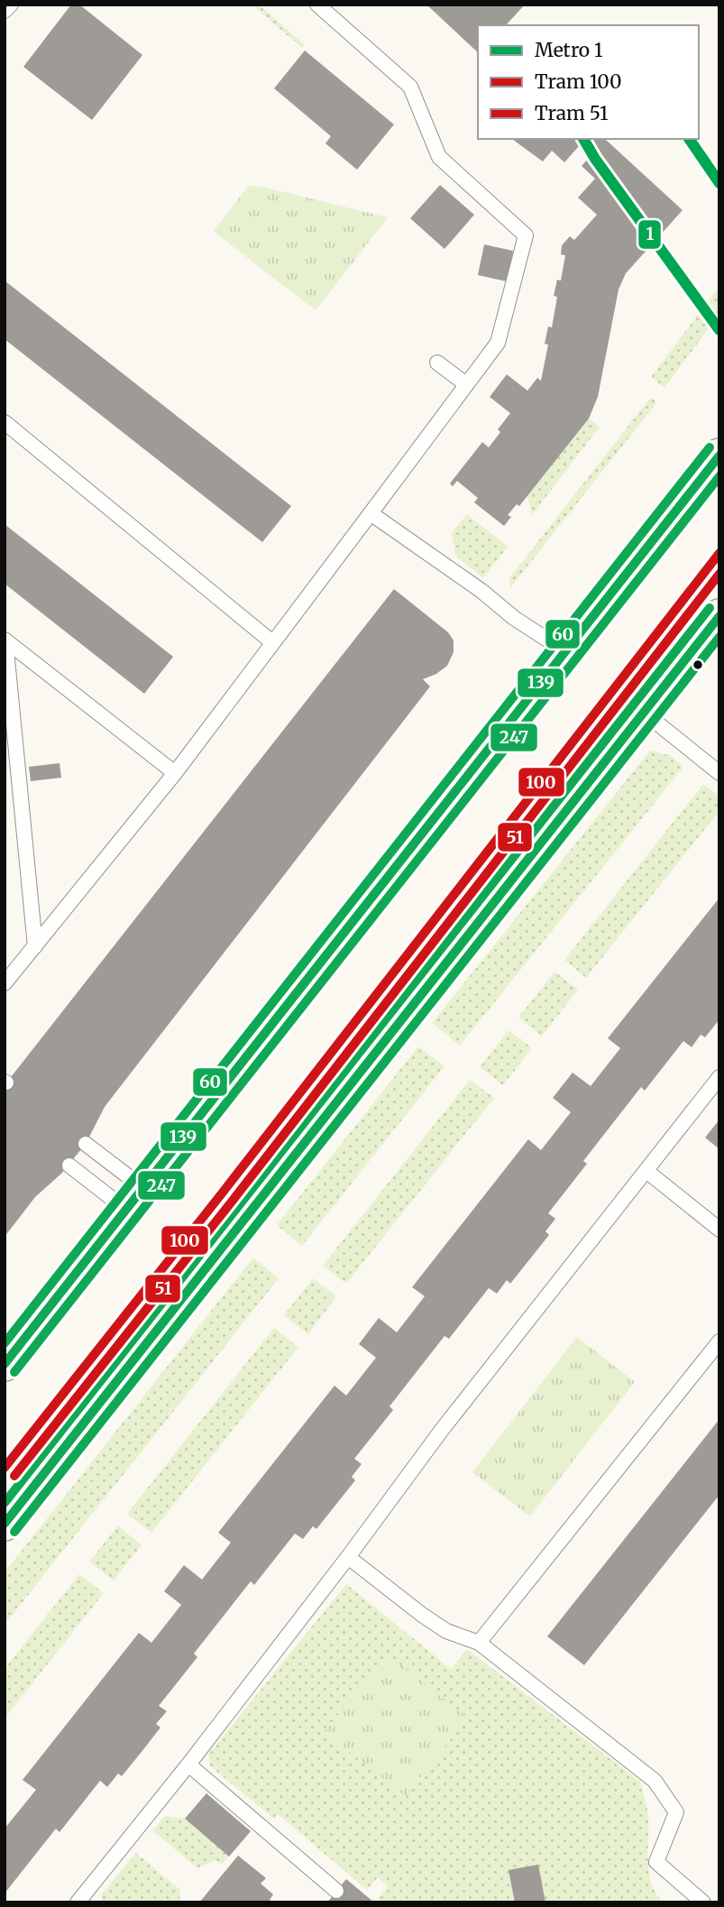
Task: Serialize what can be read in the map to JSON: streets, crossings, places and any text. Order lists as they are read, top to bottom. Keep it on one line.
{"lines":["metro line 1","transit line 60","transit line 139","transit line 247","tram line 100","tram line 51"],"legend":["Metro 1","Tram 100","Tram 51"]}
